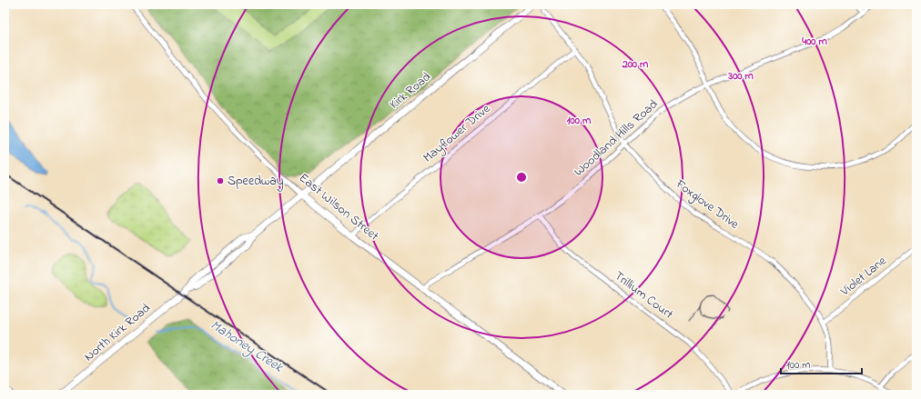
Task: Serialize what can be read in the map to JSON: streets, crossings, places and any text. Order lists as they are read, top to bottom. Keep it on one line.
{"streets":{"street":["Kirk Road","Mayflower Drive","Woodland Hills Road","Foxglove Drive","East Wilson Street","Violet Lane","Trillium Court","North Kirk Road"]},"crossings":[["Kirk Road","East Wilson Street"],["Kirk Road","North Kirk Road"],["Mayflower Drive","Foxglove Drive"],["Mayflower Drive","East Wilson Street"],["Woodland Hills Road","Foxglove Drive"],["Woodland Hills Road","East Wilson Street"],["Woodland Hills Road","Trillium Court"],["Foxglove Drive","Violet Lane"],["East Wilson Street","North Kirk Road"]],"water":["Mahoney Creek"],"places":["Speedway"],"scale_bar":"100 m","rings":["400 m","200 m","300 m","100 m"]}
